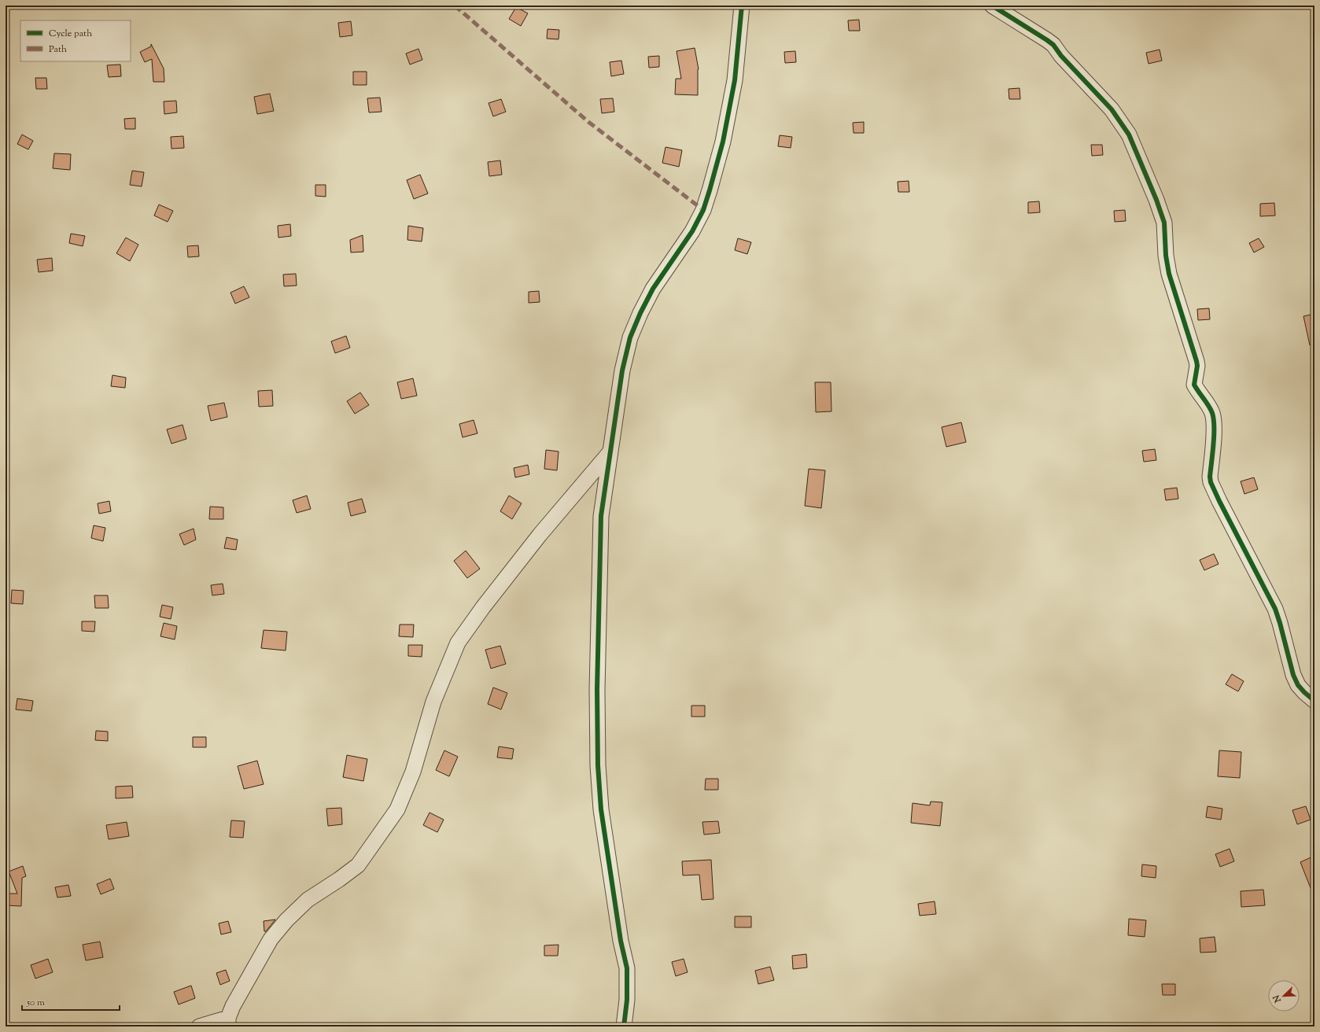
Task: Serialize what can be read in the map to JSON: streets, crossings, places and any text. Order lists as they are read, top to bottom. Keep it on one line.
{"legend":["Cycle path","Path"],"scale_bar":"50 m","north":"bottom left"}
